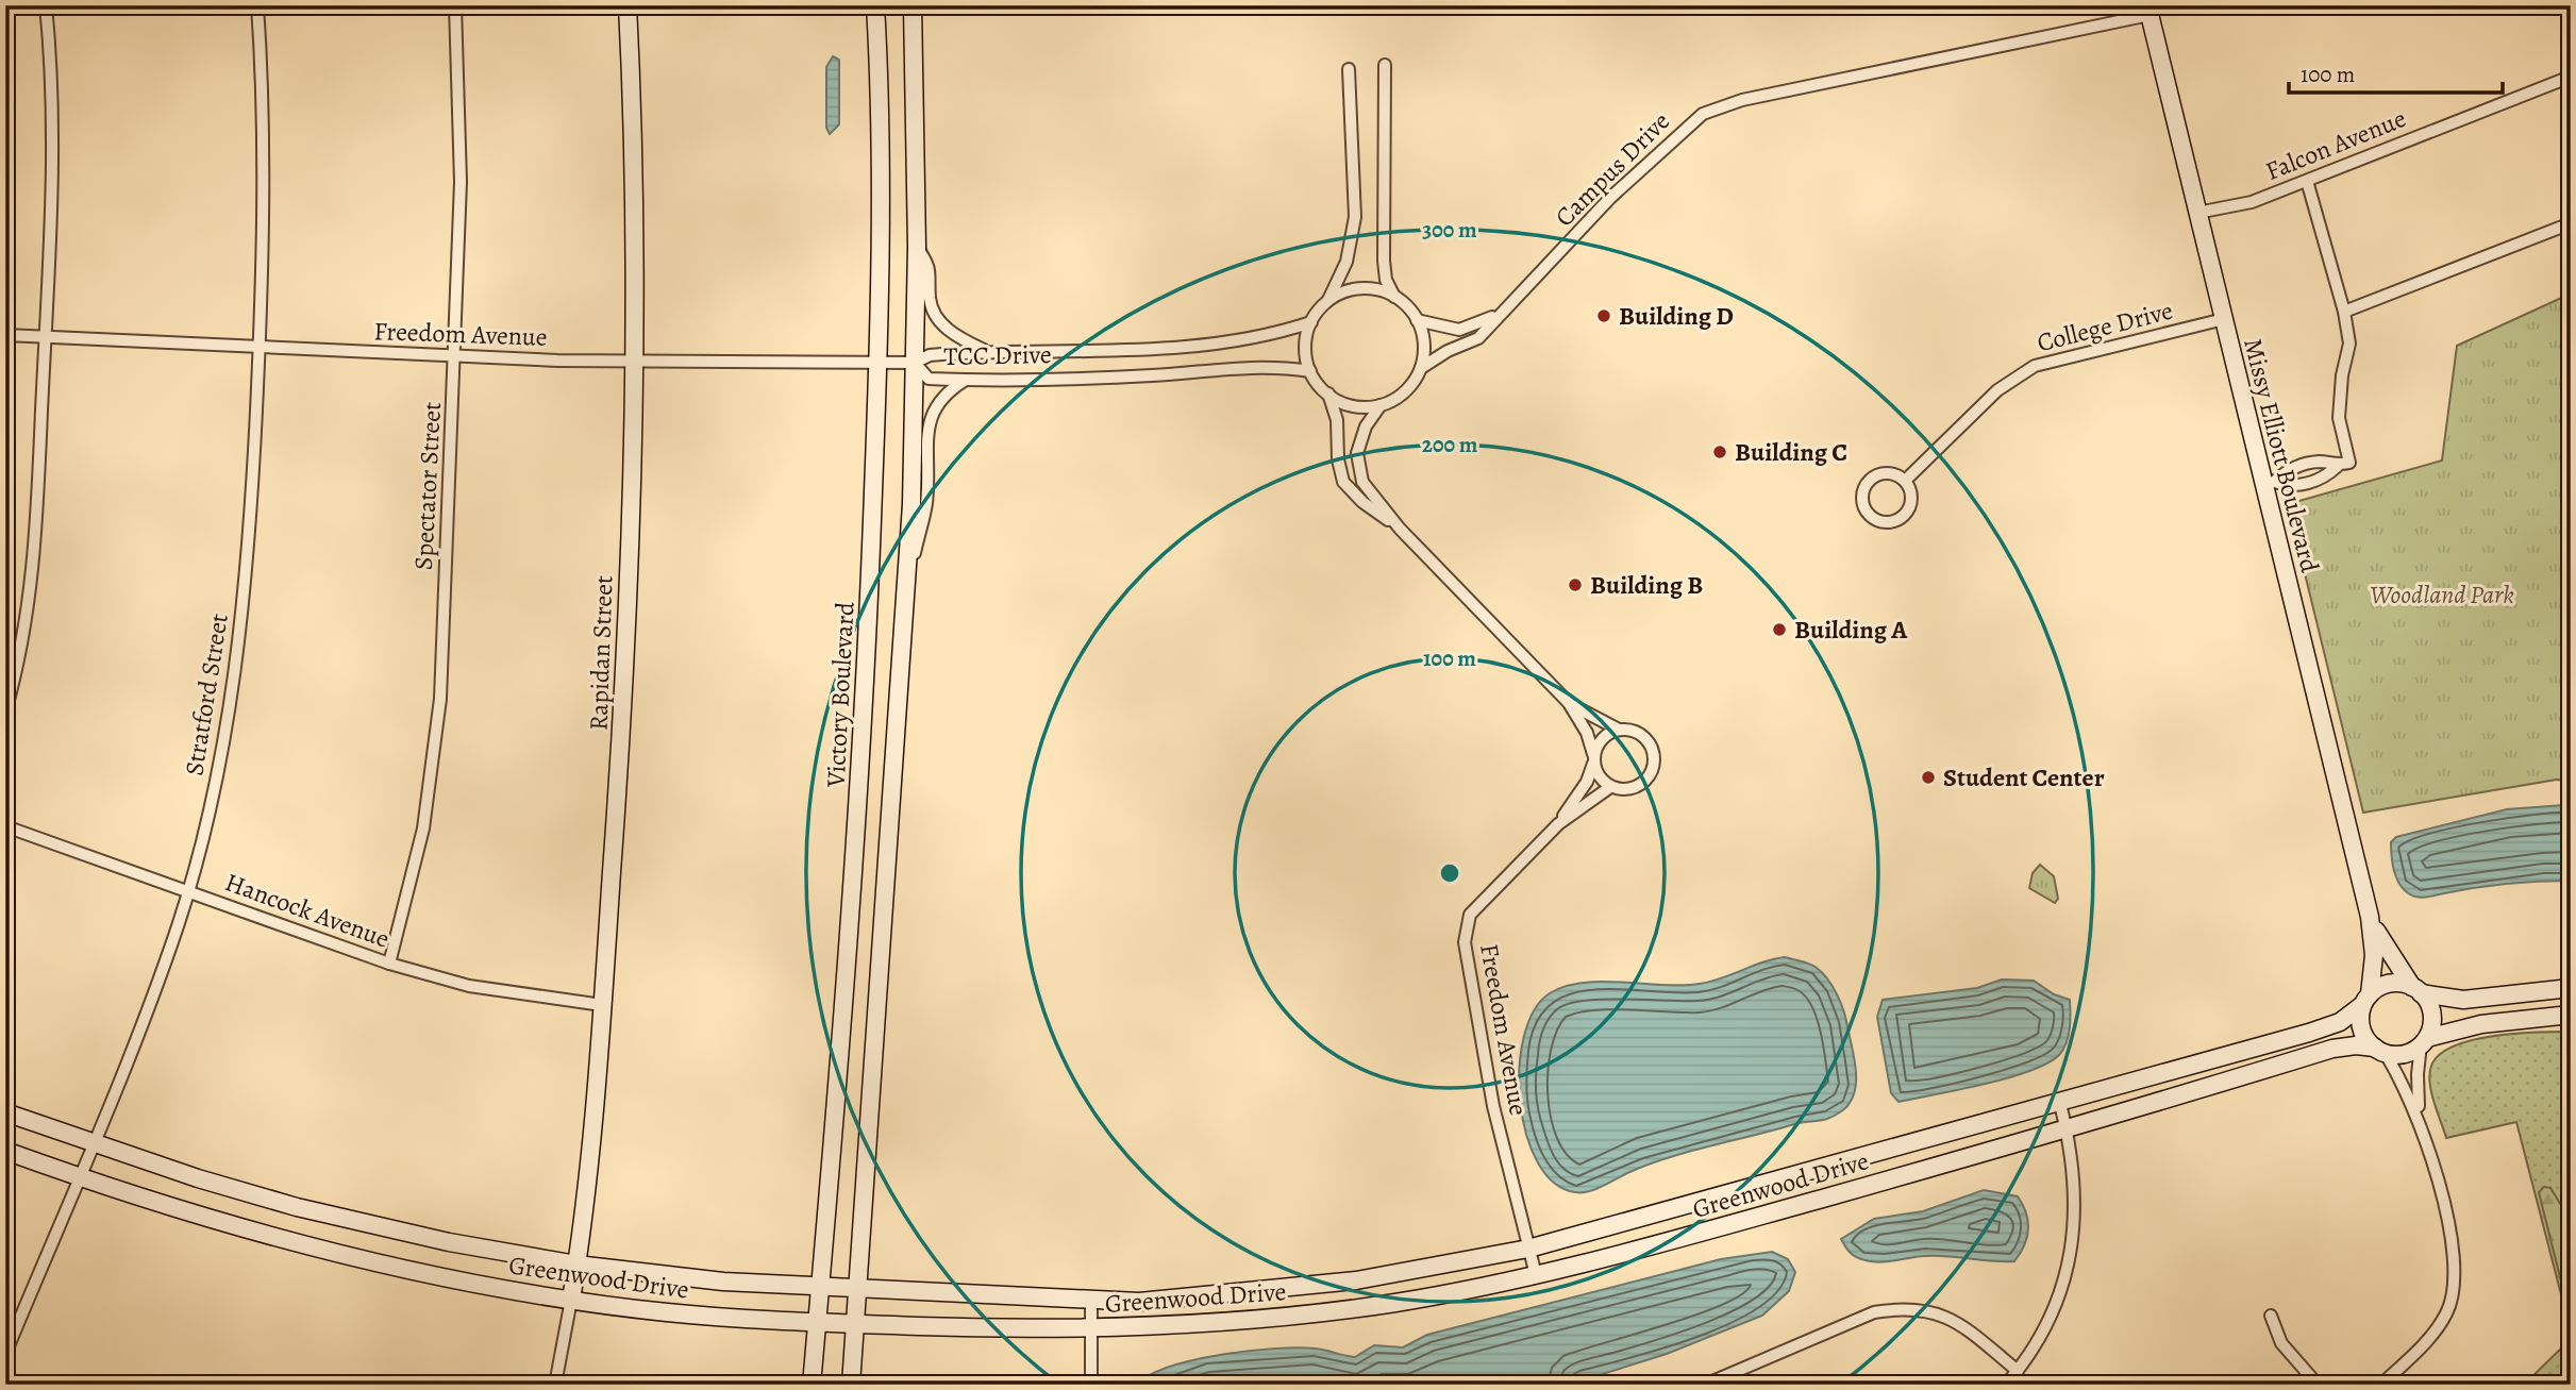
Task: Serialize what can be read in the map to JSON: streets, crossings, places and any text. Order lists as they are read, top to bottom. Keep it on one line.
{"streets":{"street":["Falcon Avenue","Campus Drive","College Drive","Freedom Avenue","TCC Drive","Missy Elliott Boulevard","Spectator Street","Rapidan Street","Stratford Street","Victory Boulevard","Hancock Avenue","Greenwood Drive"]},"crossings":[["Falcon Avenue","Missy Elliott Boulevard"],["Campus Drive","Freedom Avenue"],["Campus Drive","TCC Drive"],["Campus Drive","Missy Elliott Boulevard"],["College Drive","Missy Elliott Boulevard"],["Freedom Avenue","TCC Drive"],["Freedom Avenue","Spectator Street"],["Freedom Avenue","Rapidan Street"],["Freedom Avenue","Stratford Street"],["Freedom Avenue","Victory Boulevard"],["Freedom Avenue","Greenwood Drive"],["Missy Elliott Boulevard","Greenwood Drive"],["Spectator Street","Hancock Avenue"],["Rapidan Street","Hancock Avenue"],["Rapidan Street","Greenwood Drive"],["Stratford Street","Hancock Avenue"],["Stratford Street","Greenwood Drive"],["Victory Boulevard","Greenwood Drive"]],"parks":["Woodland Park"],"places":["Building D","Building C","Building B","Building A","Student Center"],"scale_bar":"100 m","rings":["300 m","200 m","100 m"]}
